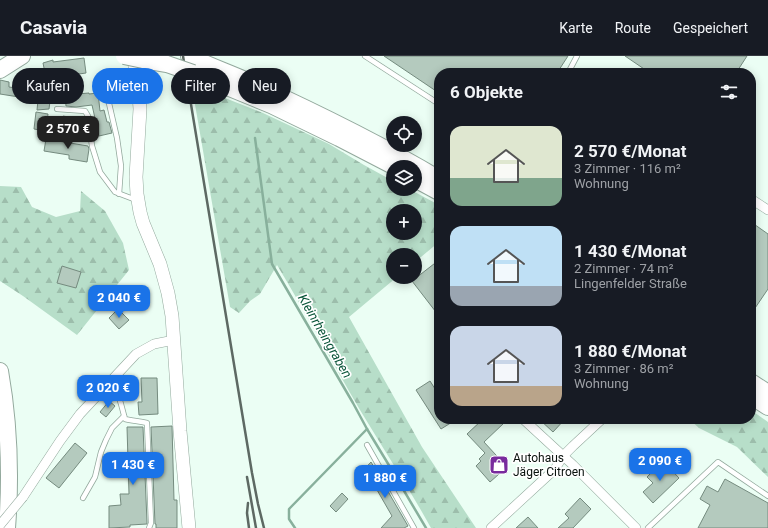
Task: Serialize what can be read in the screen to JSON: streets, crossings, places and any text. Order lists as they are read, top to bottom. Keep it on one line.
{"water":["Kleinrheingraben"],"places":{"shop":["Autohaus Jäger Citroen"]},"page":{"header":"Casavia","nav":["Karte","Route","Gespeichert"],"chip":["Kaufen","Mieten","Filter","Neu"],"heading":"6 Objekte","map_buttons":["+","−"],"price":["2 570 €","2 040 €","2 020 €","2 090 €","1 430 €","1 880 €"],"list":[{"name":"2 570 €/Monat","note":"3 Zimmer · 116 m² · Wohnung"},{"name":"1 430 €/Monat","note":"2 Zimmer · 74 m² · Lingenfelder Straße"},{"name":"1 880 €/Monat","note":"3 Zimmer · 86 m² · Wohnung"}]}}
